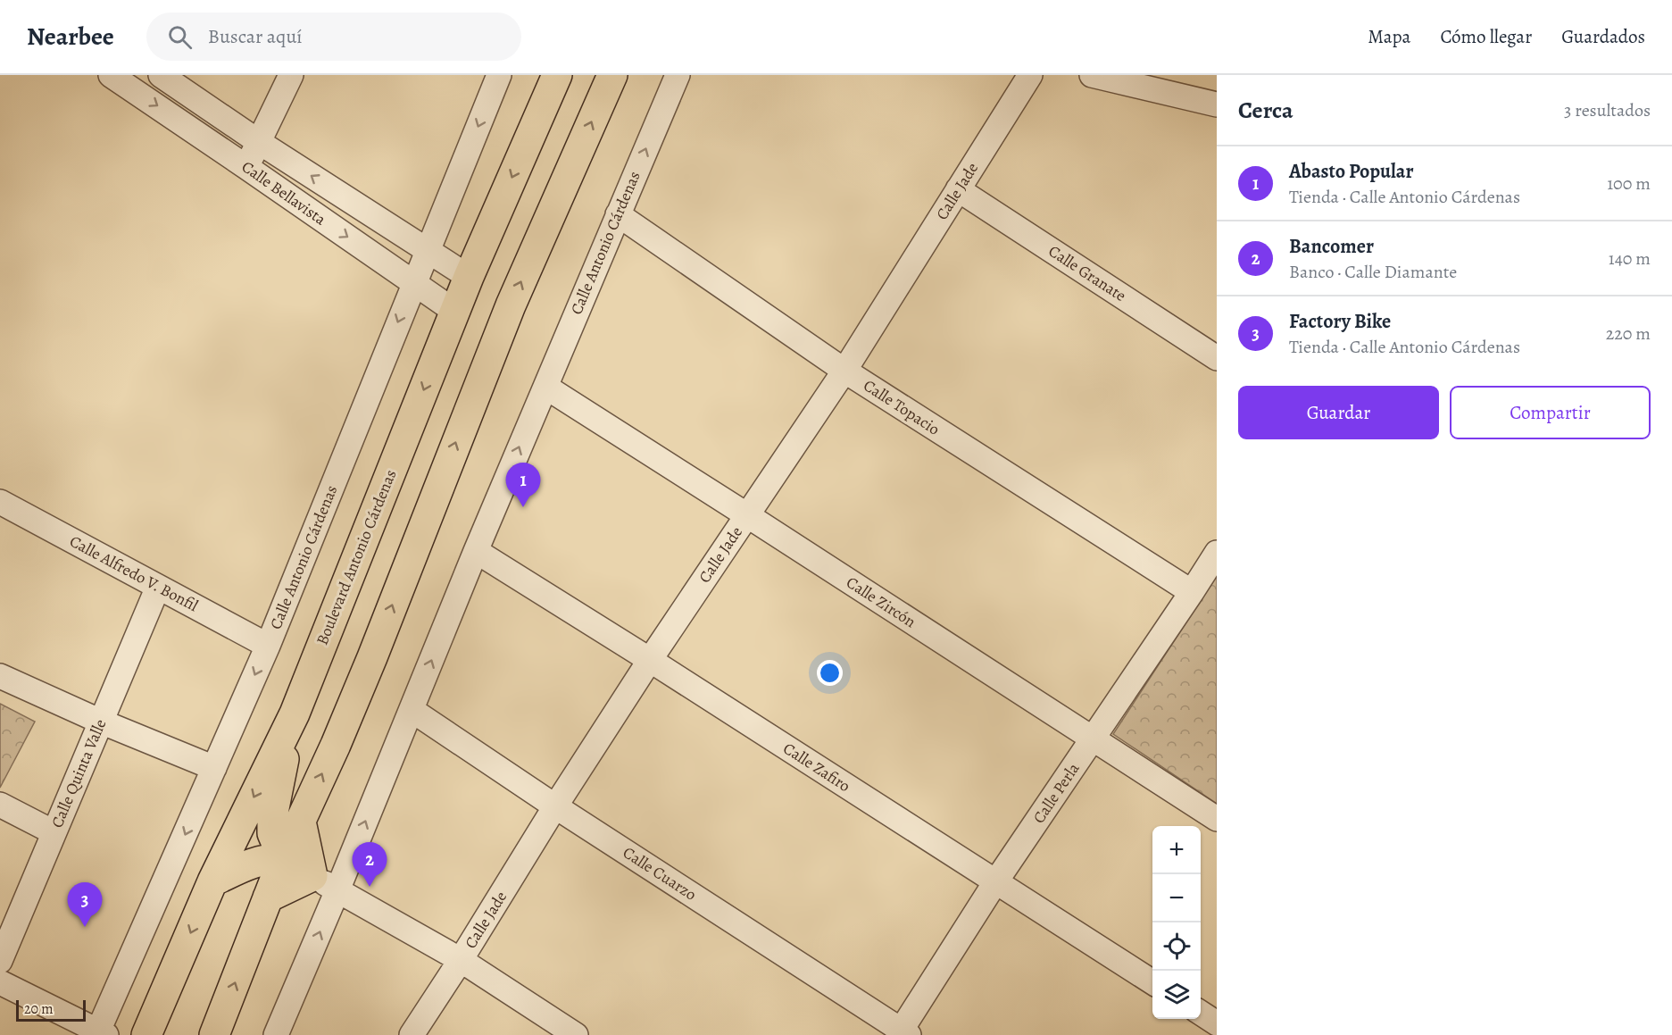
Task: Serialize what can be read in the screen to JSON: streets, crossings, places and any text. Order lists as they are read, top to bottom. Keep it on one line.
{"streets":{"main road":["Boulevard Antonio Cárdenas"],"street":["Calle Jade","Calle Bellavista","Calle Antonio Cárdenas","Calle Granate","Calle Topacio","Calle Alfredo V. Bonfil","Calle Zircón","Calle Zafiro","Calle Quinta Valle","Calle Perla","Calle Cuarzo"]},"crossings":[["Calle Jade","Calle Granate"],["Calle Jade","Calle Topacio"],["Calle Jade","Calle Zircón"],["Calle Jade","Calle Zafiro"],["Calle Jade","Calle Cuarzo"],["Calle Bellavista","Calle Antonio Cárdenas"],["Calle Bellavista","Boulevard Antonio Cárdenas"],["Calle Antonio Cárdenas","Calle Topacio"],["Calle Antonio Cárdenas","Calle Alfredo V. Bonfil"],["Calle Antonio Cárdenas","Calle Zircón"],["Calle Antonio Cárdenas","Calle Zafiro"],["Calle Antonio Cárdenas","Calle Cuarzo"],["Calle Topacio","Calle Perla"],["Calle Alfredo V. Bonfil","Calle Quinta Valle"],["Calle Zircón","Calle Perla"],["Calle Zafiro","Calle Perla"],["Calle Perla","Calle Cuarzo"]],"scale_bar":"20 m","page":{"header":"Nearbee","search":"Buscar aquí","nav":["Mapa","Cómo llegar","Guardados"],"heading":["Cerca","3 resultados"],"list":[{"mark":"1","name":"Abasto Popular","note":"Tienda · Calle Antonio Cárdenas","value":"100 m"},{"mark":"2","name":"Bancomer","note":"Banco · Calle Diamante","value":"140 m"},{"mark":"3","name":"Factory Bike","note":"Tienda · Calle Antonio Cárdenas","value":"220 m"}],"buttons":["Guardar","Compartir"],"pins":["1","2","3"],"map_buttons":["+","−"],"scale":"20 m"}}
